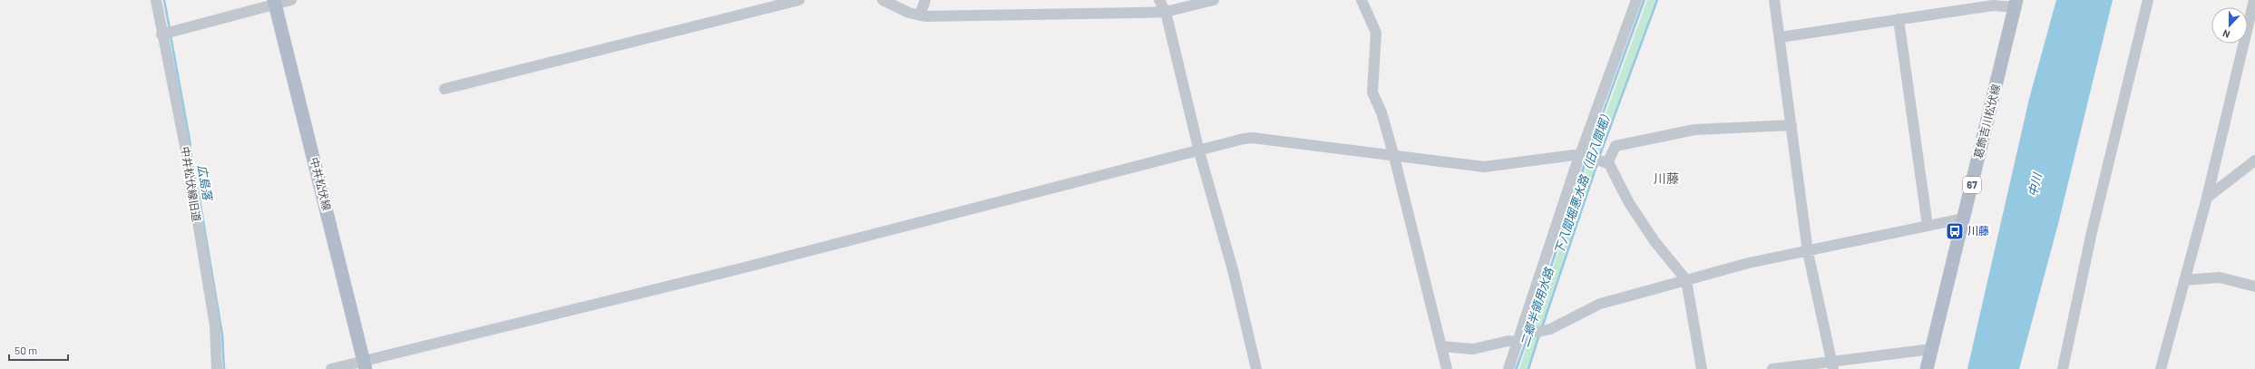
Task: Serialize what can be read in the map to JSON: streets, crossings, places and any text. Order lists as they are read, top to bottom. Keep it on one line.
{"streets":{"main road":["葛飾吉川松伏線","中井松伏線","67"],"street":["中井松伏線旧道"]},"districts":["川藤"],"water":["下八間堀悪水路（旧八間堀）","広島落","中川","二郷半領用水路"],"places":{"bus stop":["川藤"]},"scale_bar":"50 m","north":"bottom"}
